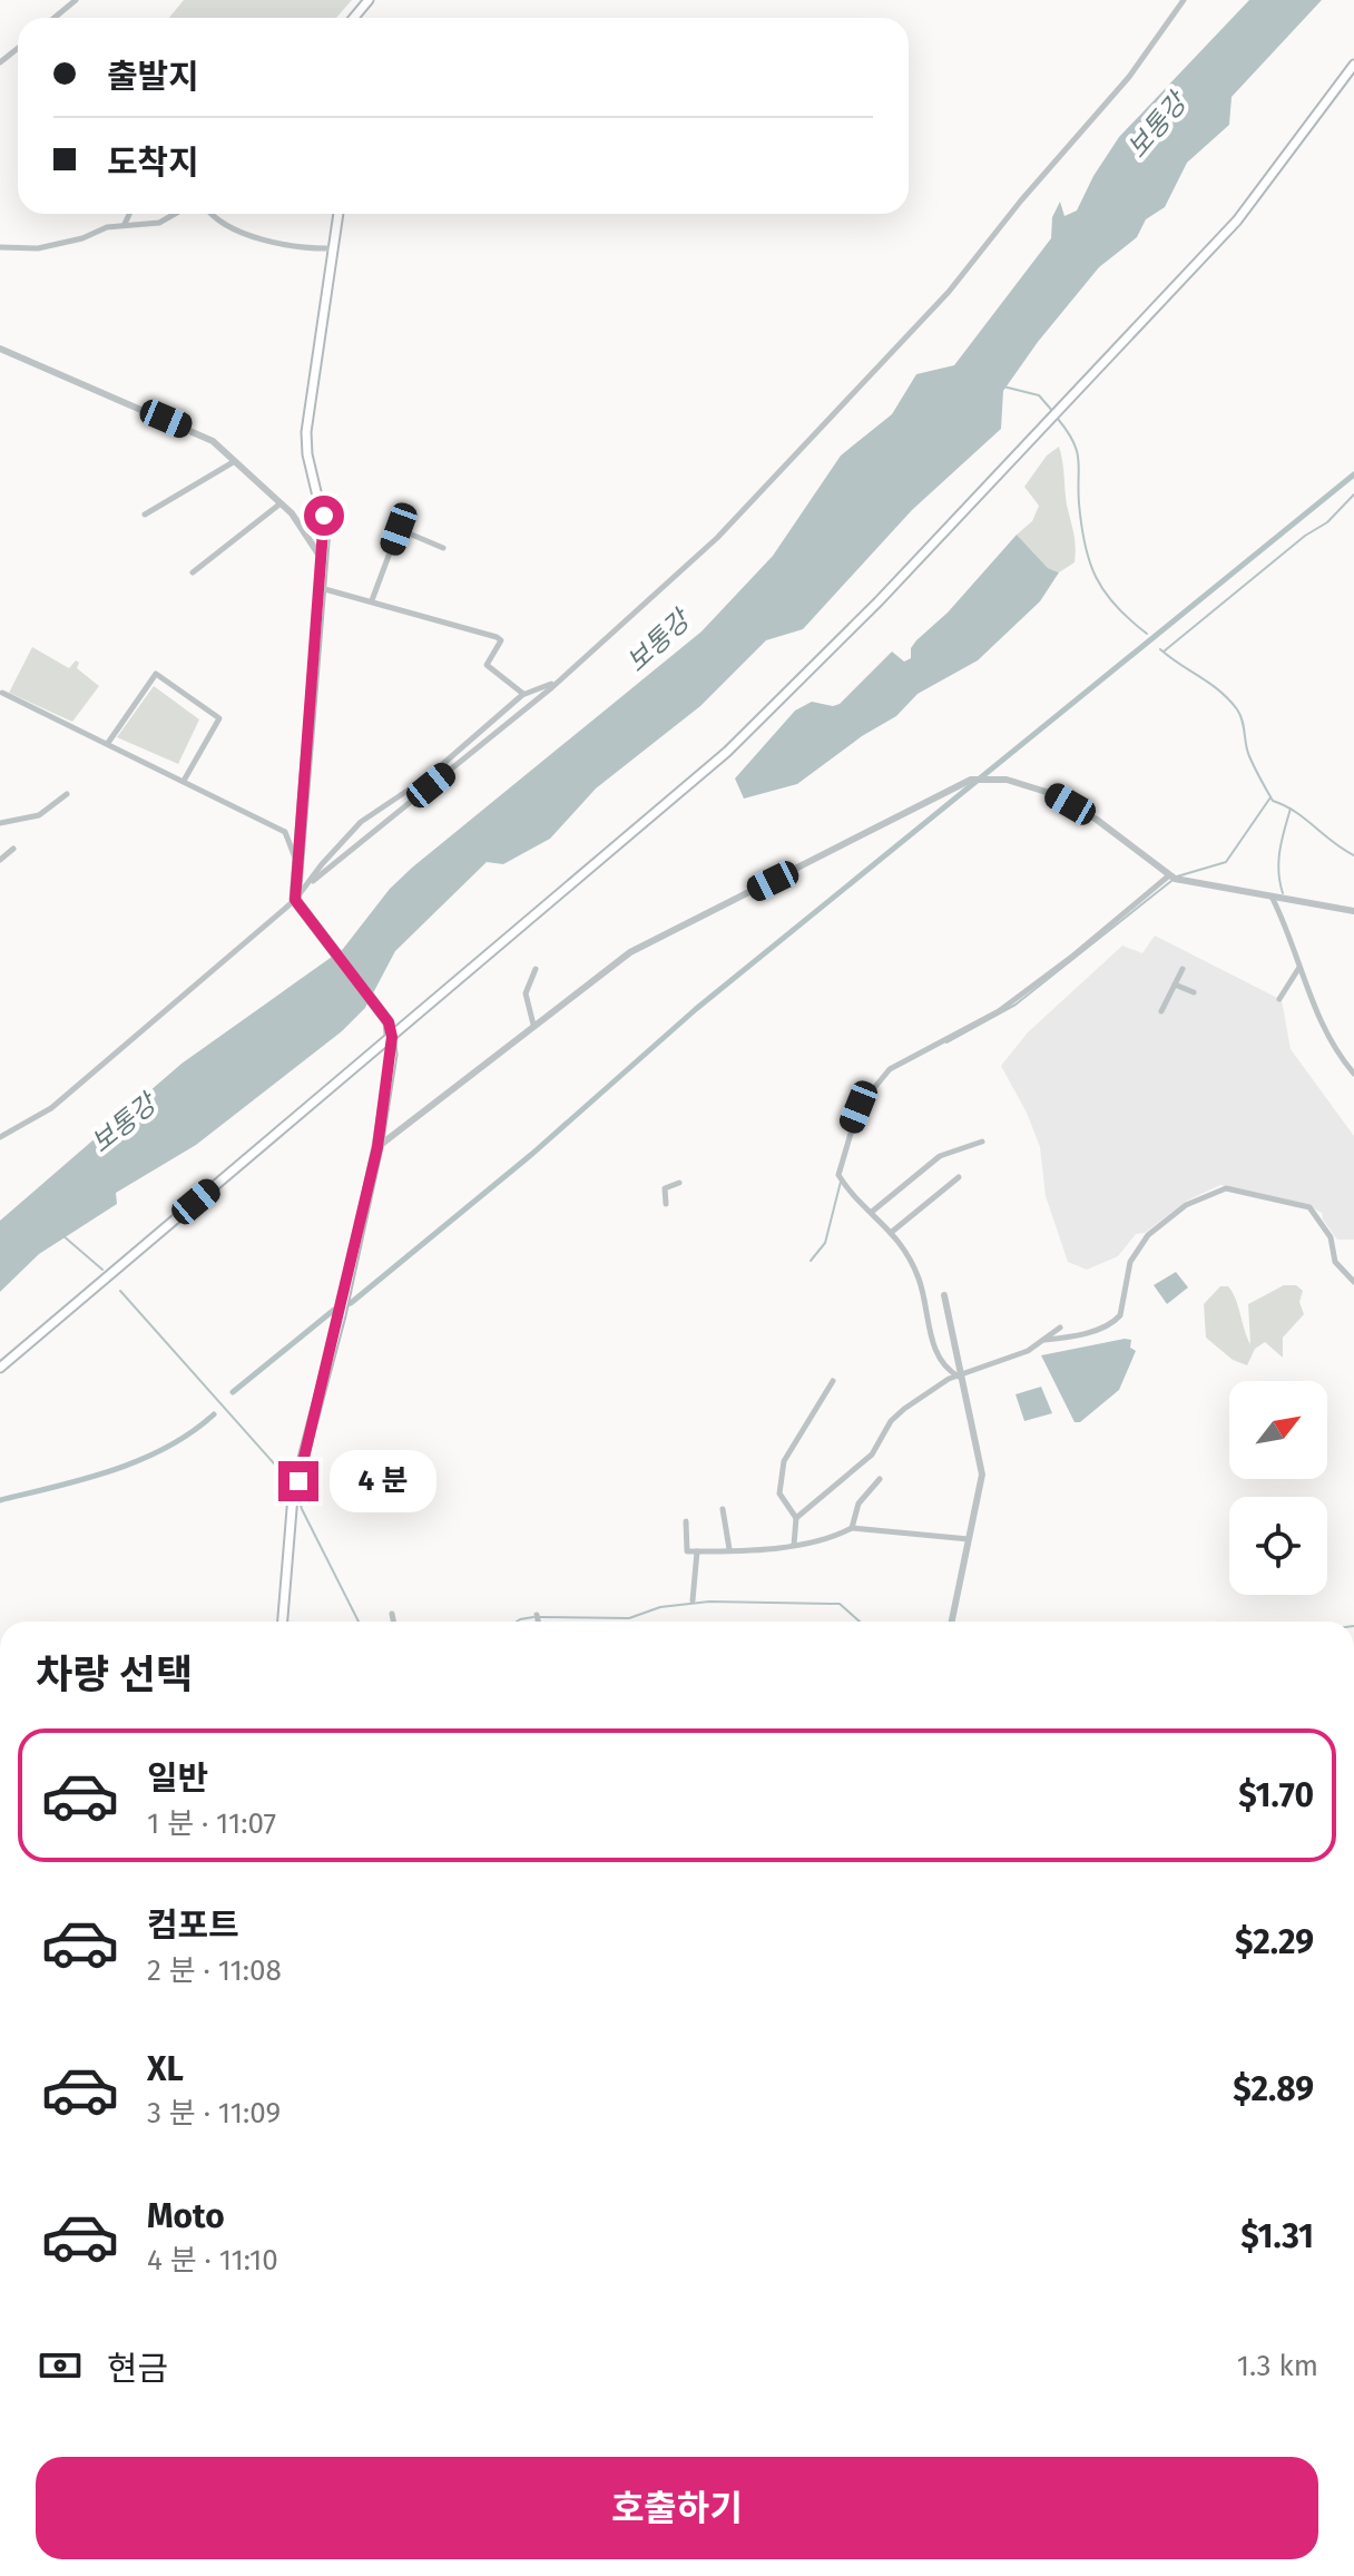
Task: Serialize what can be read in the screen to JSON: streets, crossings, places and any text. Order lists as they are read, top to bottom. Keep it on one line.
{"water":["보통강"],"north":"top right","page":{"banner":["출발지","도착지"],"bubble":"4 분","heading":"차량 선택","list":[{"name":"일반","note":"1 분 · 11:07","value":"$1.70"},{"name":"컴포트","note":"2 분 · 11:08","value":"$2.29"},{"name":"XL","note":"3 분 · 11:09","value":"$2.89"},{"name":"Moto","note":"4 분 · 11:10","value":"$1.31"}],"pay":["현금","1.3 km"],"buttons":"호출하기"}}
